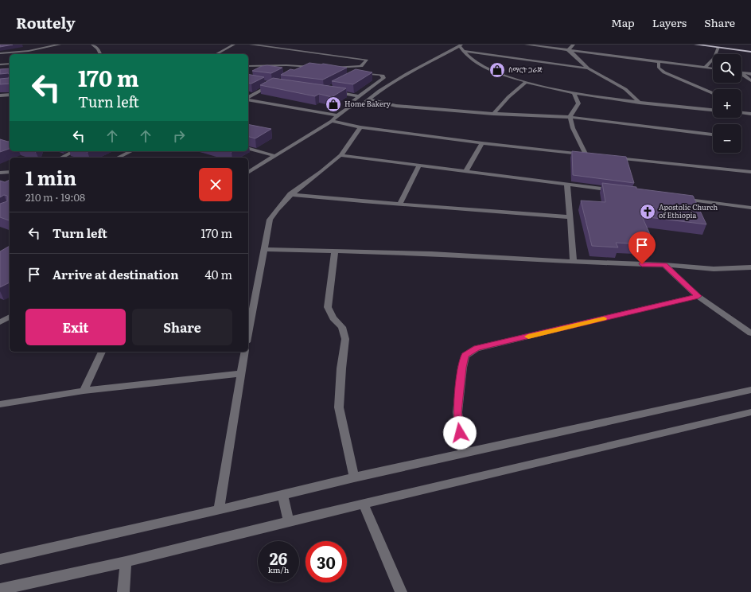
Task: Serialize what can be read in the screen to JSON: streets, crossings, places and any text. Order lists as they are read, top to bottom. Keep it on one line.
{"places":{"shop":["ስማርት ጋራጅ","Home Bakery"],"church":["Apostolic Church of Ethiopia"]},"page":{"header":"Routely","nav":["Map","Layers","Share"],"map_buttons":["+","−"],"turn":["170 m","Turn left"],"heading":["1 min","210 m · 19:08"],"list":[{"name":"Turn left","value":"170 m"},{"name":"Arrive at destination","value":"40 m"}],"buttons":["Exit","Share"],"speed":"26 km/h","limit":"30"}}
